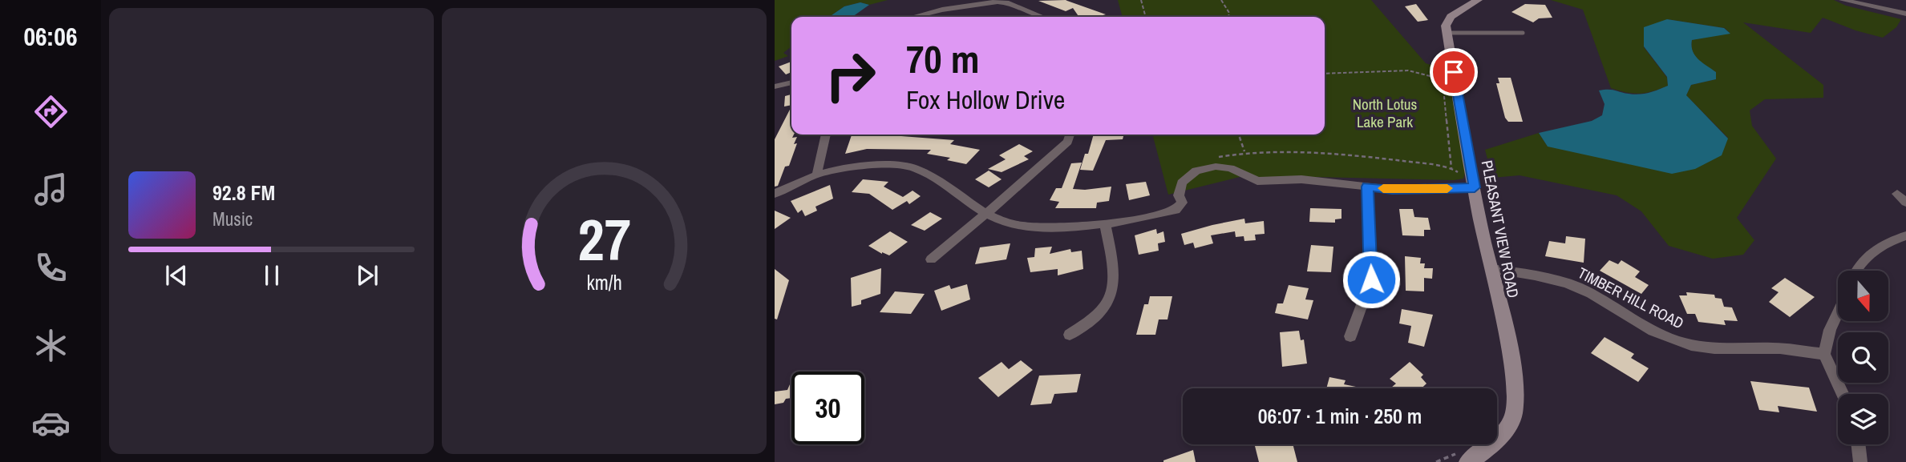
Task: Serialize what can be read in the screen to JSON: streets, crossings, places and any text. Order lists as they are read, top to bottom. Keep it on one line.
{"streets":{"street":["PLEASANT VIEW ROAD","TIMBER HILL ROAD"]},"crossings":[["PLEASANT VIEW ROAD","TIMBER HILL ROAD"]],"parks":["North Lotus Lake Park"],"north":"bottom","page":{"tabs":"06:06","turn":["70 m","Fox Hollow Drive"],"song":["92.8 FM","Music"],"limit":"30","trip":"06:07 · 1 min · 250 m","gauge":["27","km/h"]}}
